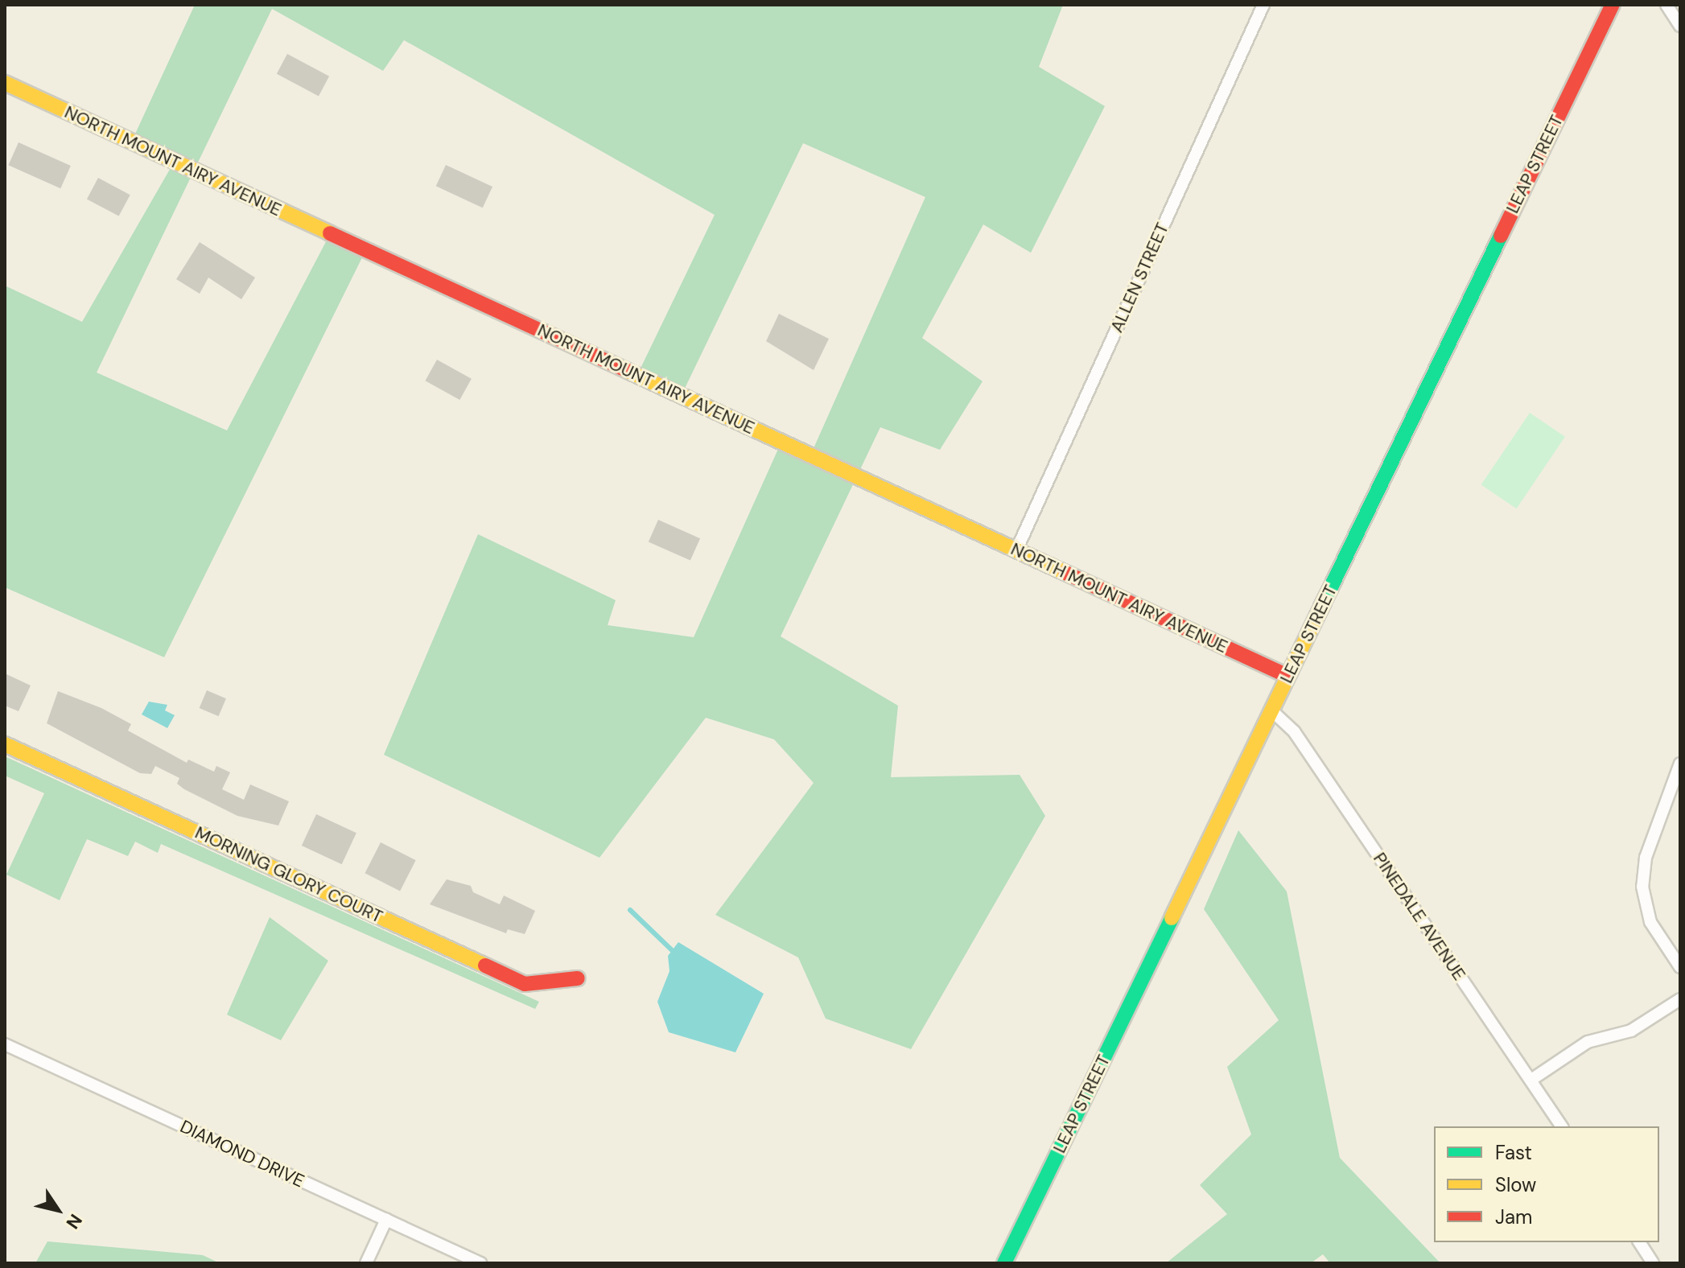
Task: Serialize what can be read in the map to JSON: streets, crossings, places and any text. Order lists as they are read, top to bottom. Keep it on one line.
{"streets":{"street":["NORTH MOUNT AIRY AVENUE","LEAP STREET","ALLEN STREET","MORNING GLORY COURT","PINEDALE AVENUE","DIAMOND DRIVE"]},"crossings":[["NORTH MOUNT AIRY AVENUE","LEAP STREET"],["NORTH MOUNT AIRY AVENUE","ALLEN STREET"],["LEAP STREET","PINEDALE AVENUE"]],"legend":["Fast","Slow","Jam"],"north":"bottom right"}
